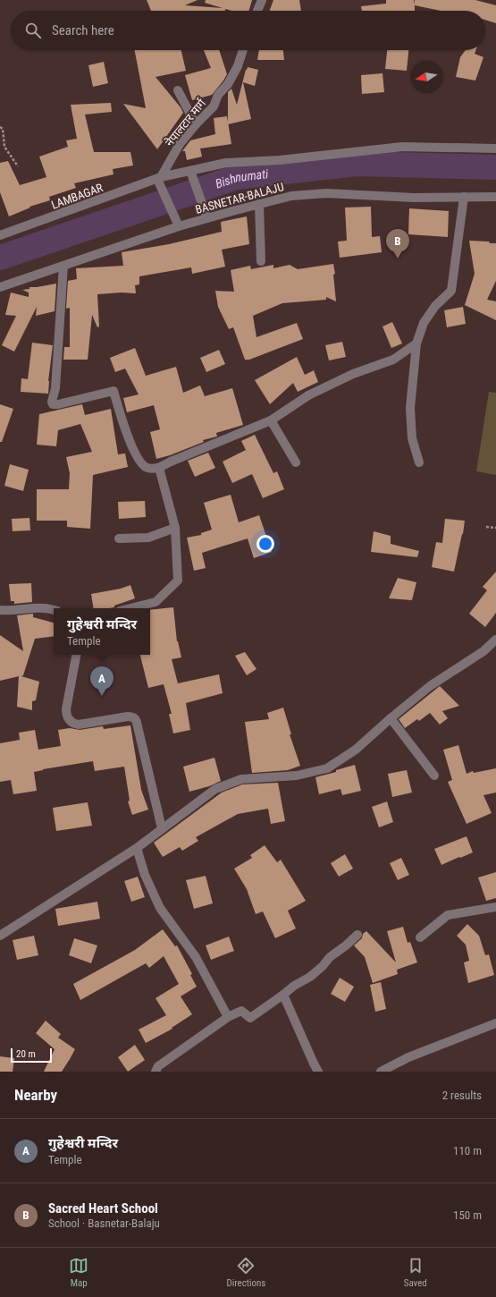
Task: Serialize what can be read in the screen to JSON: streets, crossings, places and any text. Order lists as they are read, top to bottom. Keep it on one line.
{"streets":{"street":["नेपालटार मार्ग","LAMBAGAR","BASNETAR-BALAJU"]},"crossings":[["नेपालटार मार्ग","LAMBAGAR"]],"water":["Bishnumati"],"scale_bar":"20 m","north":"left","page":{"search":"Search here","pins":["B","A"],"popup":["गुहेश्वरी मन्दिर","Temple"],"scale":"20 m","heading":["Nearby","2 results"],"list":[{"mark":"A","name":"गुहेश्वरी मन्दिर","note":"Temple","value":"110 m"},{"mark":"B","name":"Sacred Heart School","note":"School · Basnetar-Balaju","value":"150 m"}],"nav":["Map","Directions","Saved"]}}
